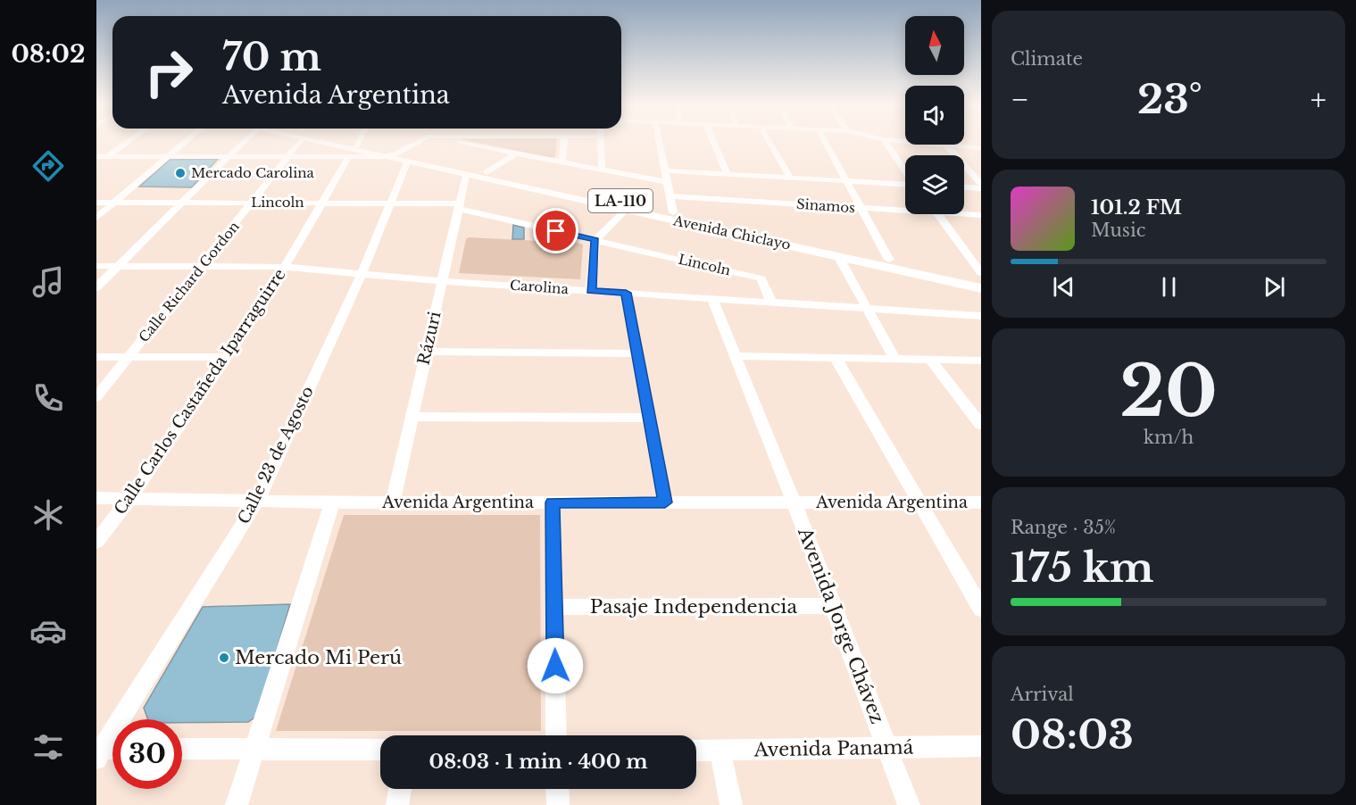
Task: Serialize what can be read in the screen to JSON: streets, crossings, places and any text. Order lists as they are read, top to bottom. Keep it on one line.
{"streets":{"main road":["LA-110","Avenida Chiclayo"],"street":["Lincoln","Sinamos","Calle Richard Gordon","Carolina","Rázuri","Calle Carlos Castañeda Iparraguirre","Calle 23 de Agosto","Avenida Argentina","Pasaje Independencia","Avenida Jorge Chávez","Avenida Panamá"]},"crossings":[["Lincoln","Calle Richard Gordon"],["Lincoln","Carolina"],["Lincoln","Rázuri"],["Lincoln","Calle Carlos Castañeda Iparraguirre"],["Lincoln","Calle 23 de Agosto"],["Avenida Chiclayo","Rázuri"],["Avenida Chiclayo","Calle 23 de Agosto"],["Calle Richard Gordon","Carolina"],["Carolina","Rázuri"],["Carolina","Calle Carlos Castañeda Iparraguirre"],["Carolina","Calle 23 de Agosto"],["Carolina","Avenida Jorge Chávez"],["Rázuri","Avenida Argentina"],["Calle Carlos Castañeda Iparraguirre","Avenida Argentina"],["Calle 23 de Agosto","Avenida Argentina"],["Avenida Argentina","Avenida Jorge Chávez"],["Pasaje Independencia","Avenida Jorge Chávez"],["Avenida Jorge Chávez","Avenida Panamá"]],"places":["Mercado Carolina","Mercado Mi Perú"],"north":"top","page":{"tabs":"08:02","tile":["Climate",["20","km/h"],["Range · 35%","175 km"],["Arrival","08:03"]],"turn":["70 m","Avenida Argentina"],"heat":["−","23°","+"],"song":["101.2 FM","Music"],"limit":"30","trip":"08:03 · 1 min · 400 m"}}
